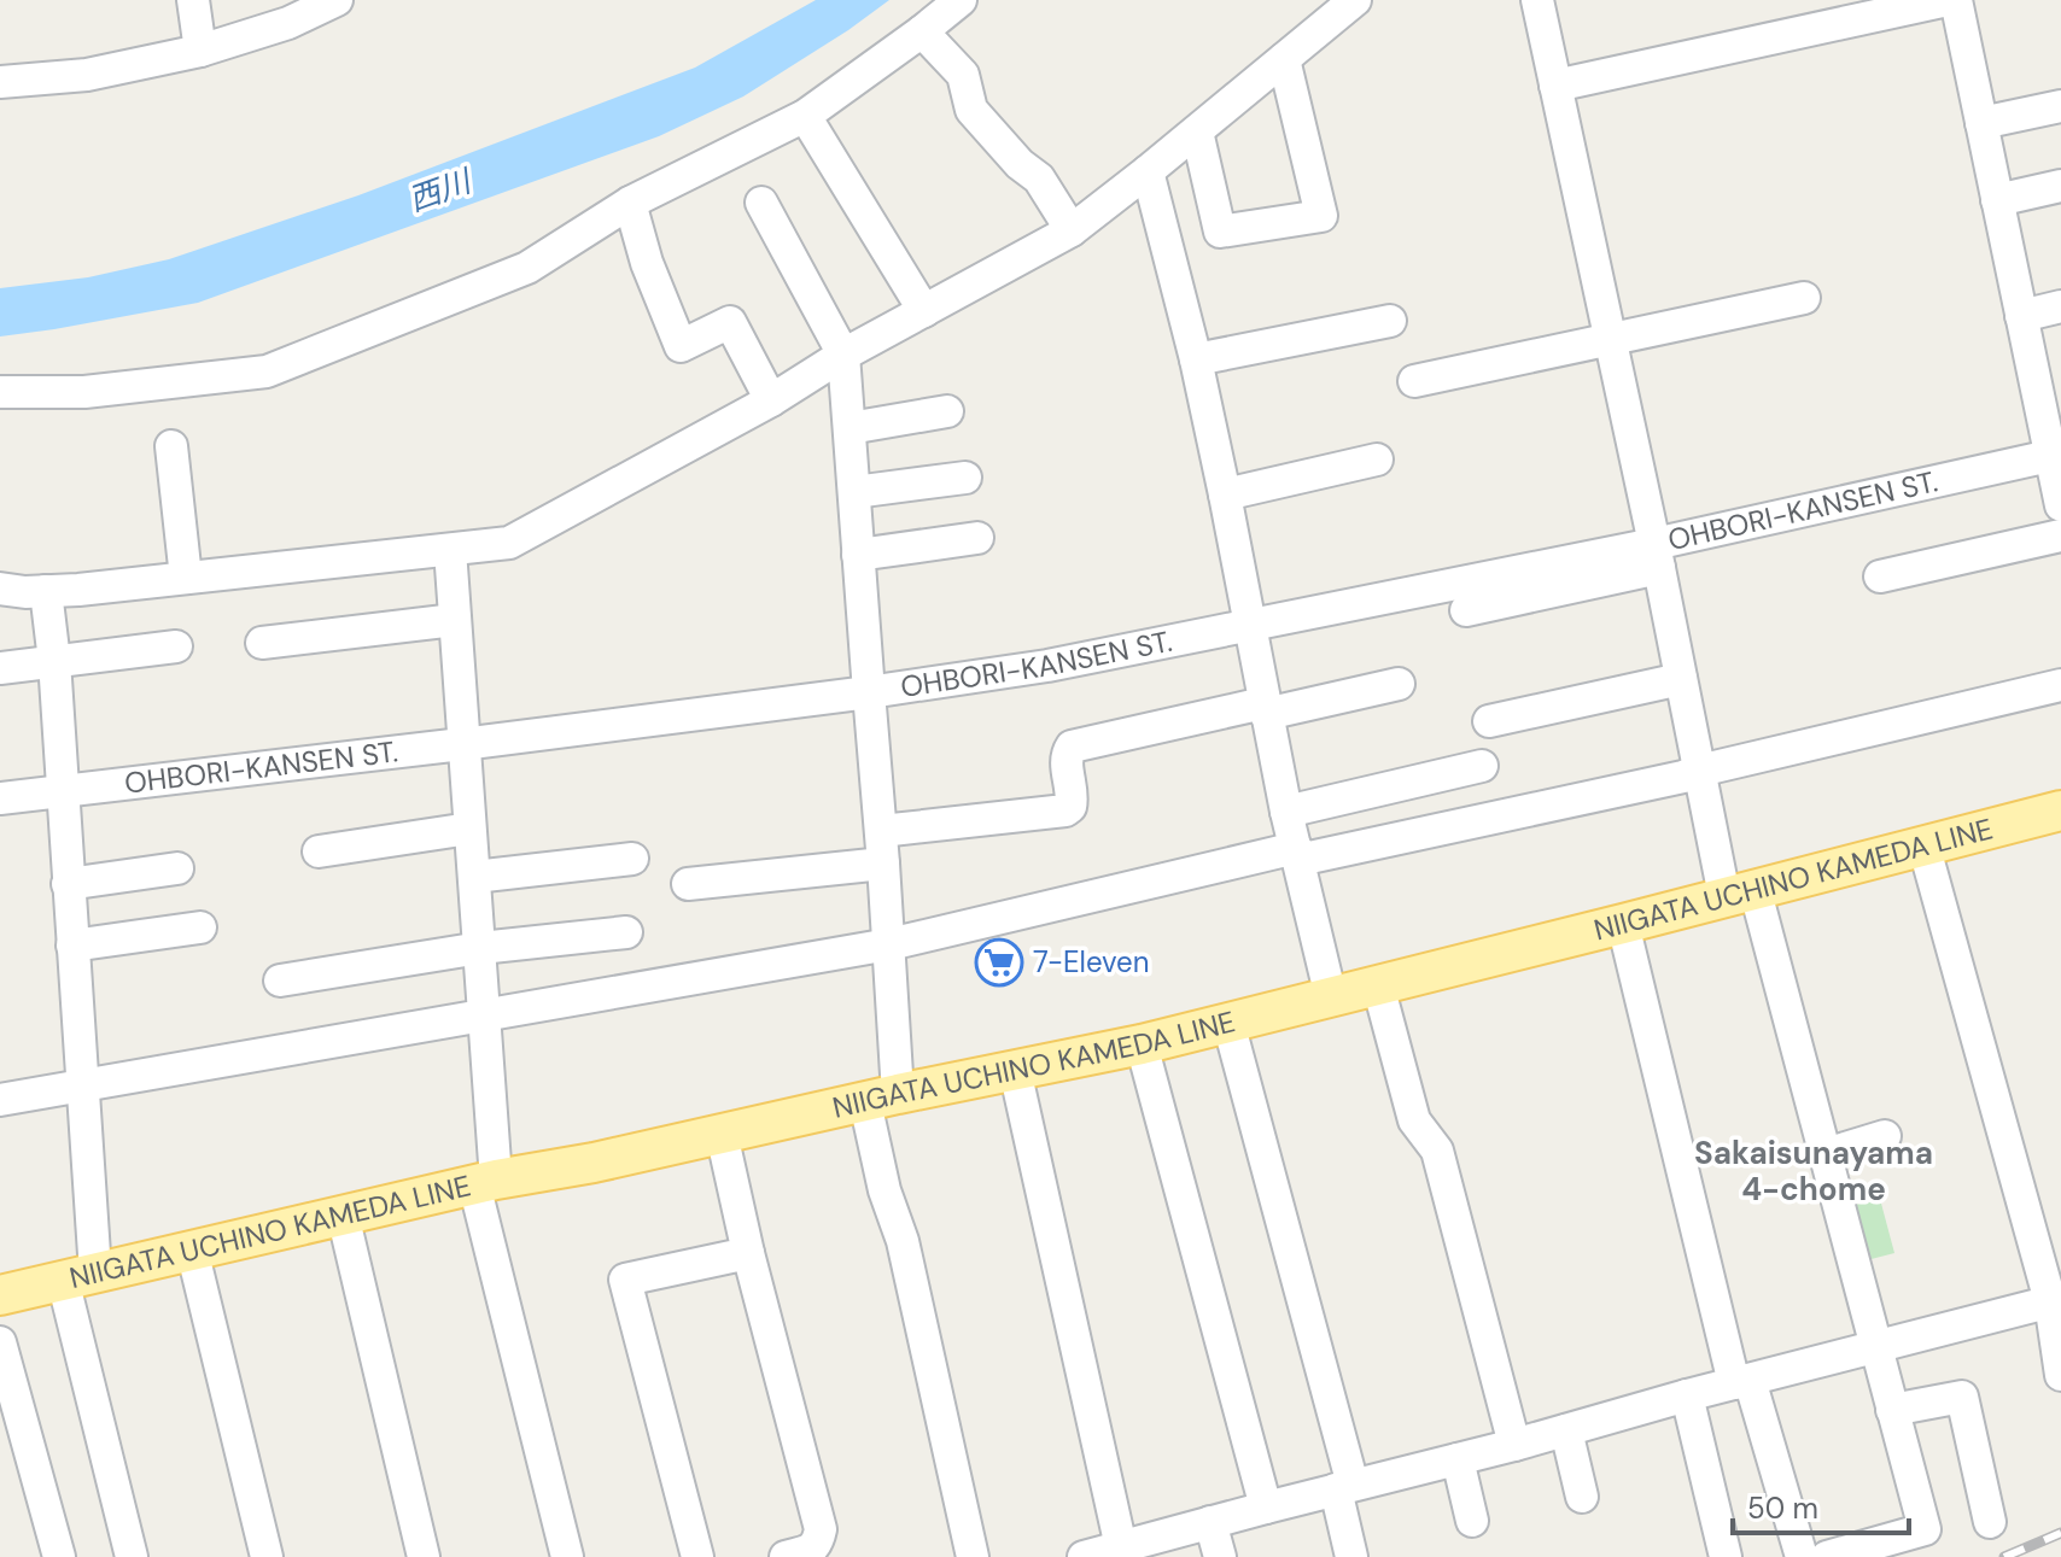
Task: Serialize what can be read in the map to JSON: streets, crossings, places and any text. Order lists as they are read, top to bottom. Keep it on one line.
{"streets":{"main road":["NIIGATA UCHINO KAMEDA LINE"],"street":["OHBORI-KANSEN ST."]},"districts":["Sakaisunayama 4-chome"],"water":["西川"],"places":{"supermarket":["7-Eleven"]},"scale_bar":"50 m"}
